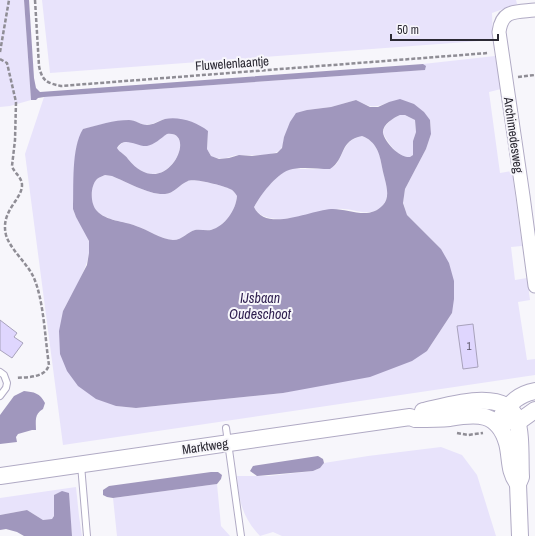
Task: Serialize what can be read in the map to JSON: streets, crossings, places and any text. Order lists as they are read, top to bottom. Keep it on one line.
{"streets":{"street":["Archimedesweg","Marktweg"],"path":["Fluwelenlaantje"]},"crossings":[["Fluwelenlaantje","Archimedesweg"]],"water":["IJsbaan Oudeschoot"],"house_numbers":["1"],"scale_bar":"50 m"}
